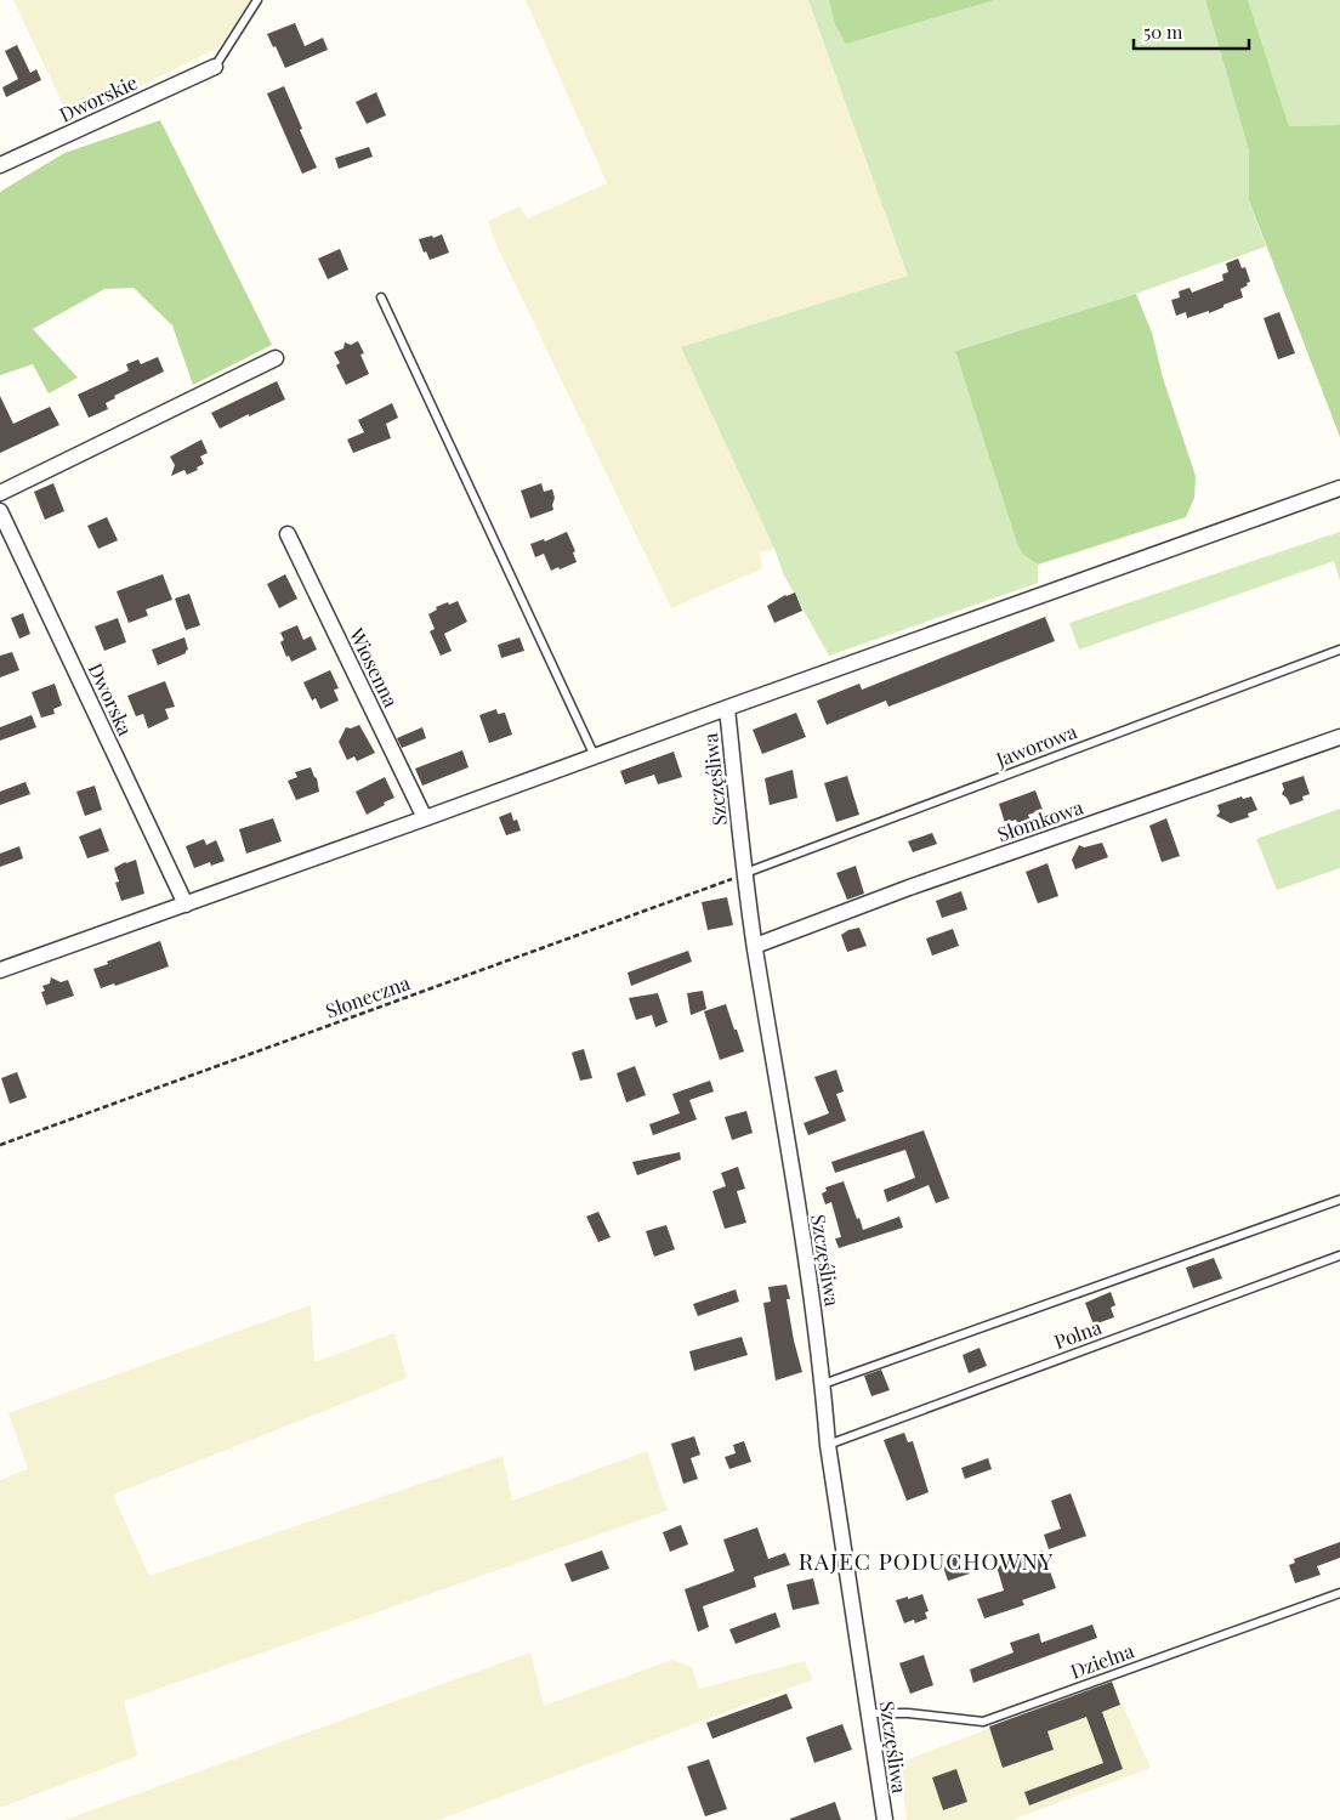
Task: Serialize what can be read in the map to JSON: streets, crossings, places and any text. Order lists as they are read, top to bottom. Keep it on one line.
{"streets":{"street":["Dworskie","Wiosenna","Dworska","Szczęśliwa","Słomkowa"],"lane":["Jaworowa","Polna","Dzielna"],"path":["Słoneczna"]},"crossings":[["Jaworowa","Szczęśliwa"],["Jaworowa","Słoneczna"],["Szczęśliwa","Słomkowa"],["Szczęśliwa","Słoneczna"],["Szczęśliwa","Polna"],["Szczęśliwa","Dzielna"]],"districts":["RAJEC PODUCHOWNY"],"scale_bar":"50 m"}
